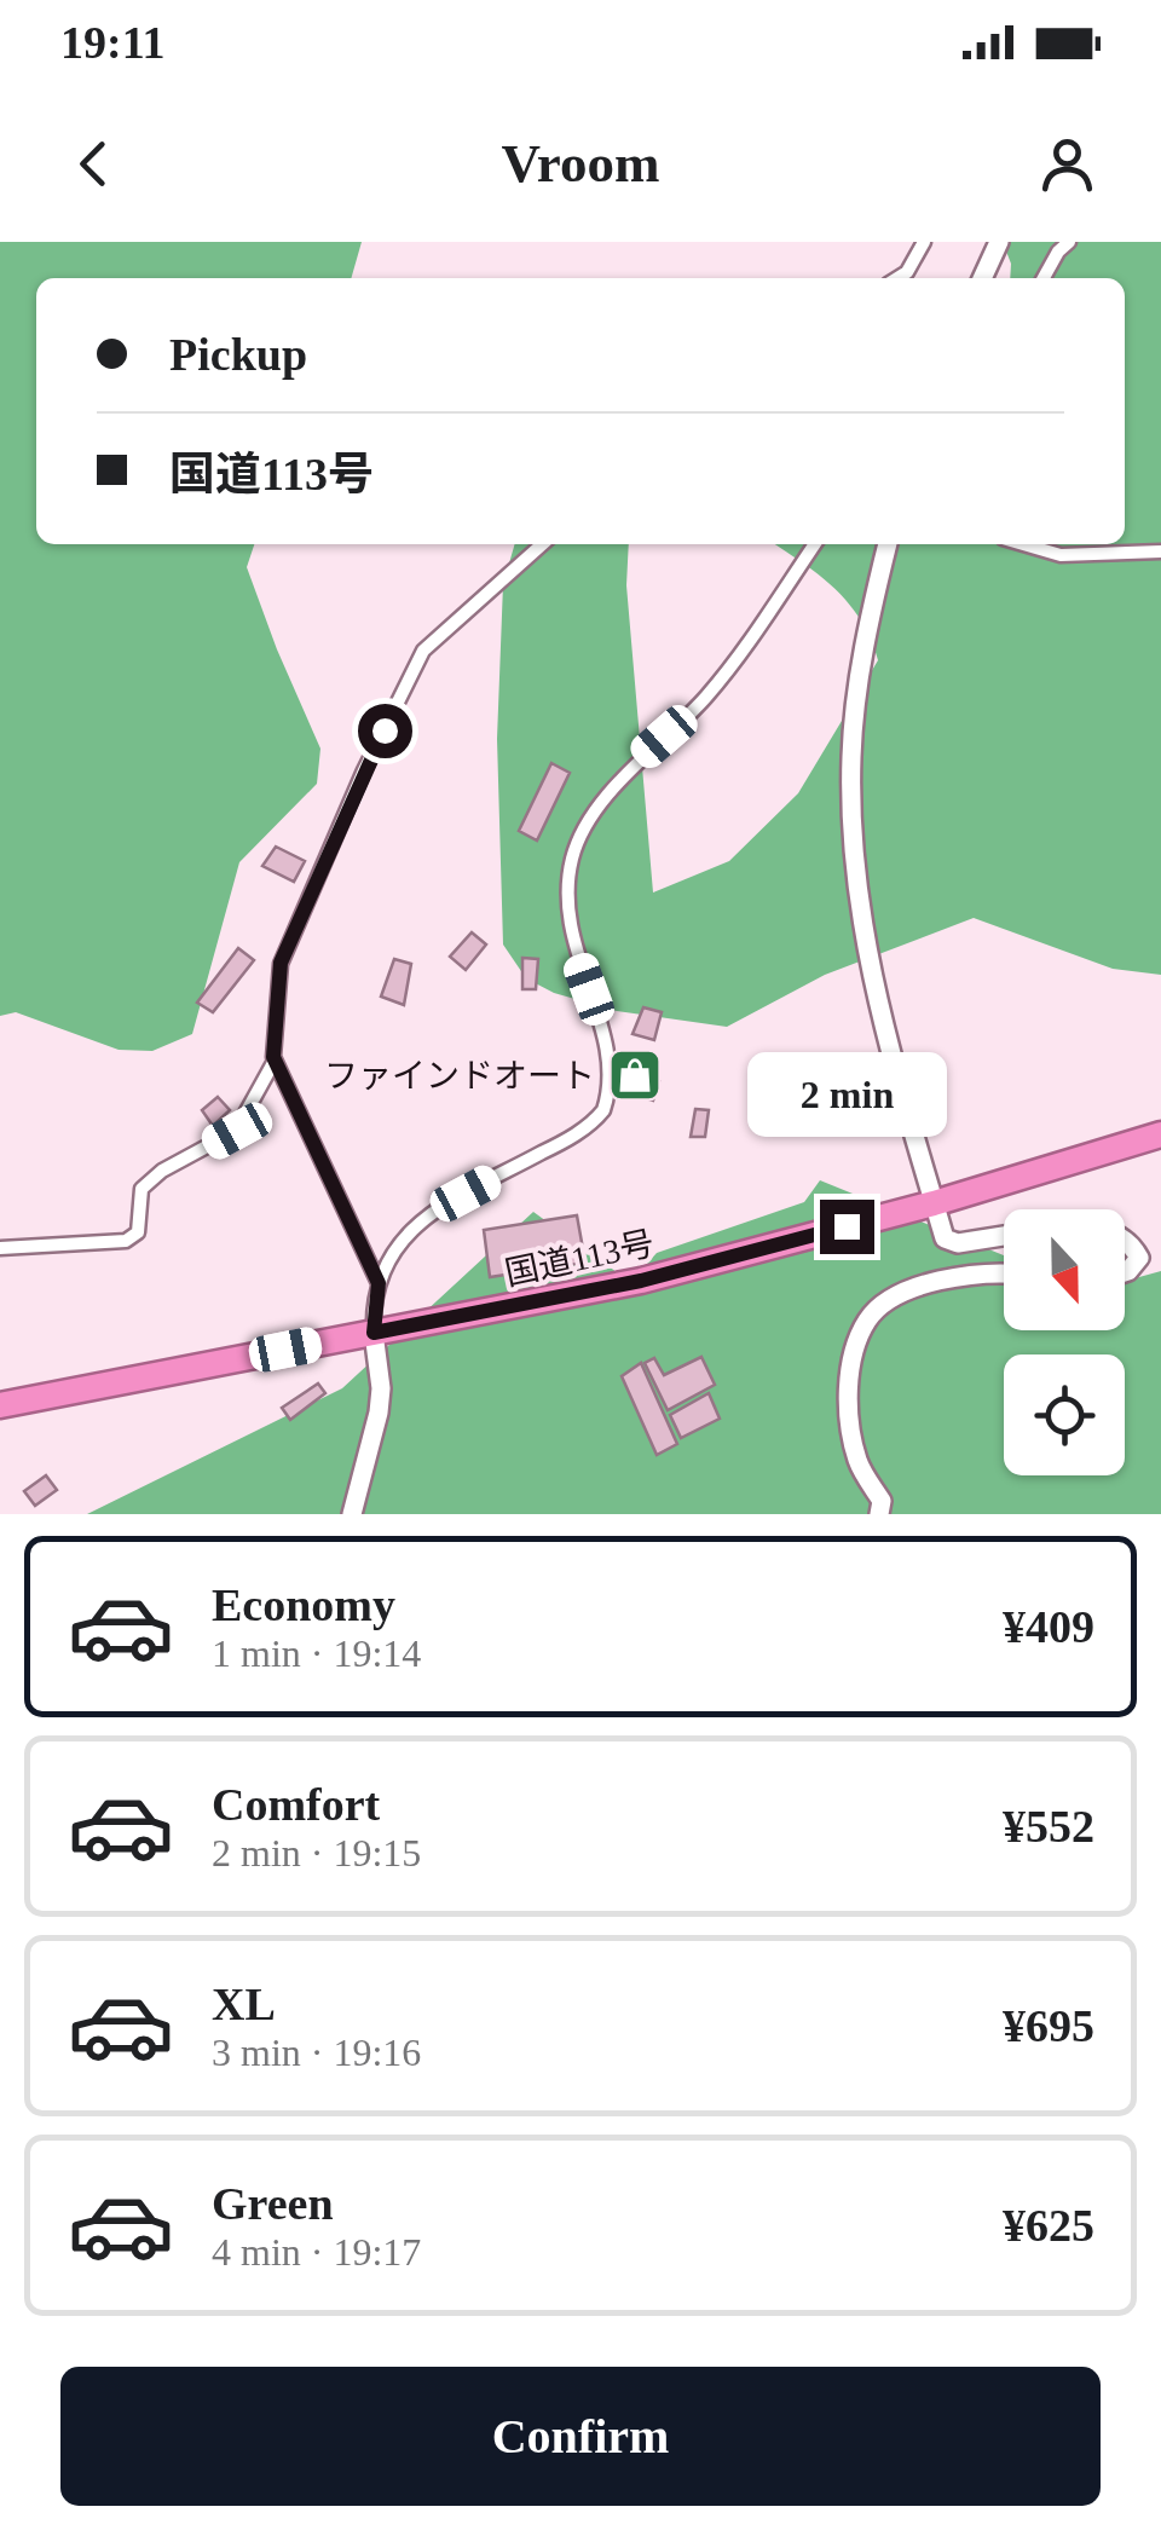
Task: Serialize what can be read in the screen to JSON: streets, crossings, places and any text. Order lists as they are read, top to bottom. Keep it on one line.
{"streets":{"highway":["国道113号"]},"places":{"shop":["ファインドオート"]},"north":"bottom","page":{"status":"19:11","header":"Vroom","banner":["Pickup","国道113号"],"bubble":"2 min","list":[{"name":"Economy","note":"1 min · 19:14","value":"¥409"},{"name":"Comfort","note":"2 min · 19:15","value":"¥552"},{"name":"XL","note":"3 min · 19:16","value":"¥695"},{"name":"Green","note":"4 min · 19:17","value":"¥625"}],"buttons":"Confirm"}}
